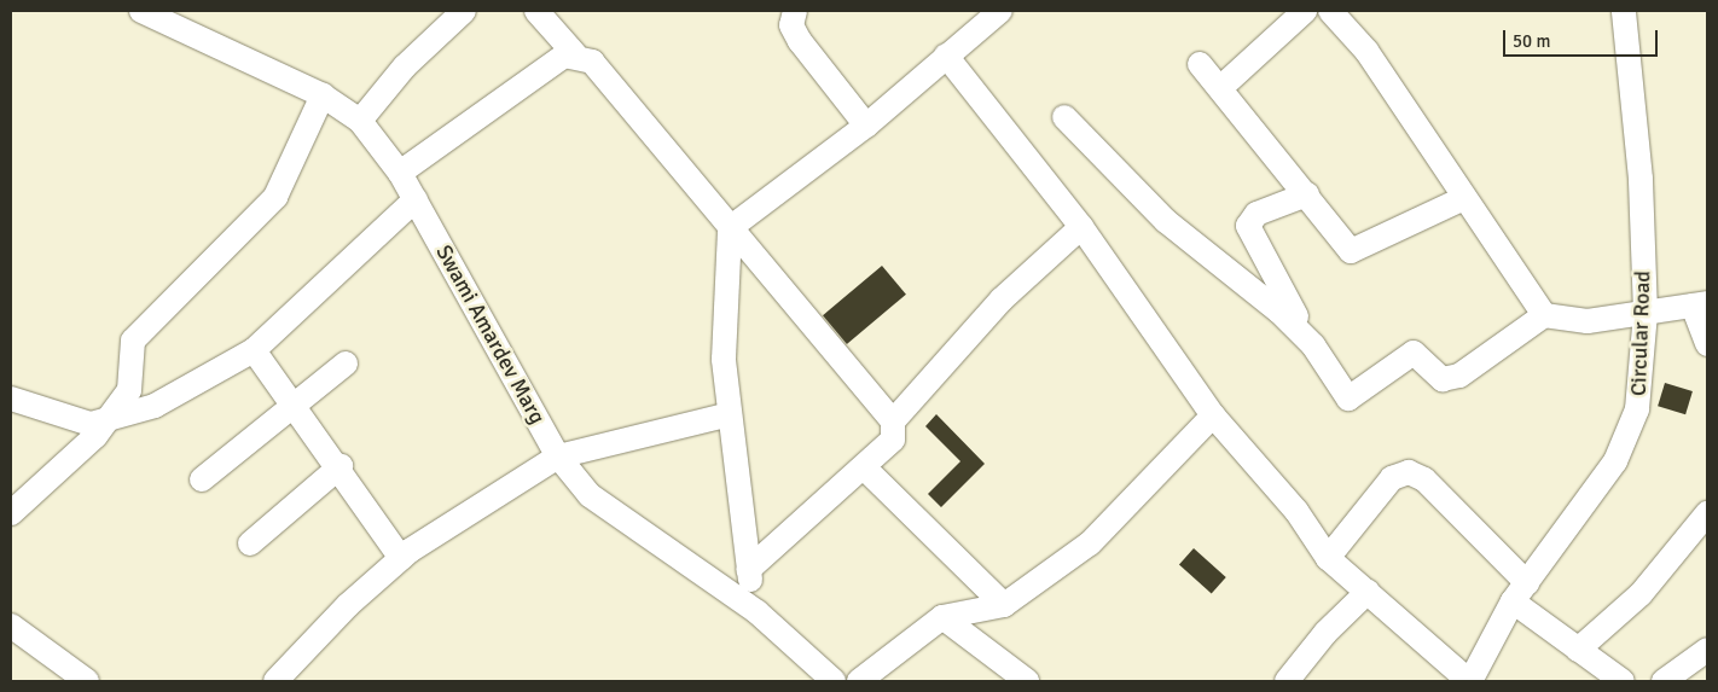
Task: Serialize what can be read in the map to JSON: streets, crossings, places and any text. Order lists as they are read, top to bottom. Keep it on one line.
{"streets":{"street":["Circular Road","Swami Amardev Marg"]},"scale_bar":"50 m"}
